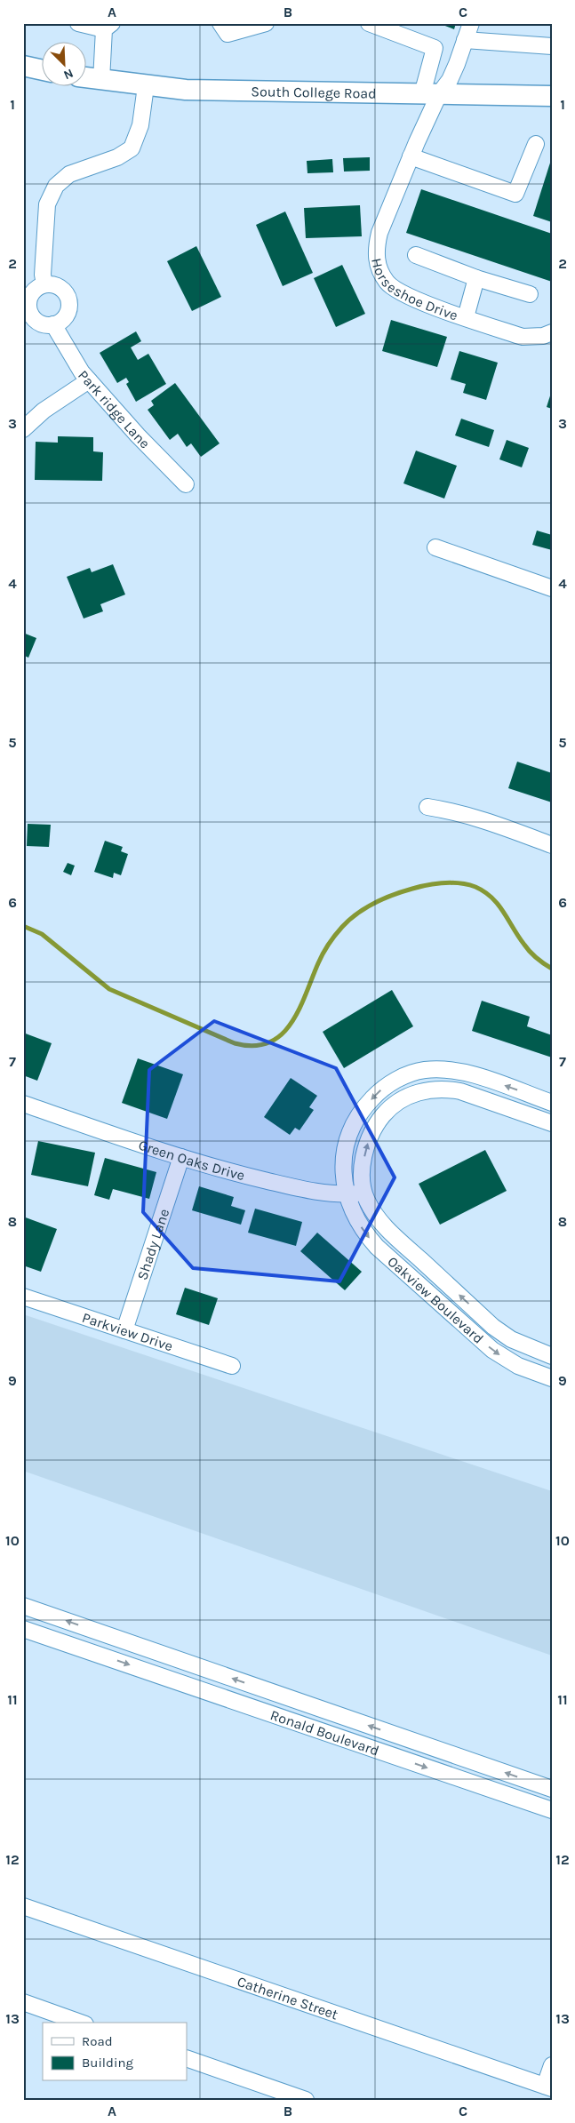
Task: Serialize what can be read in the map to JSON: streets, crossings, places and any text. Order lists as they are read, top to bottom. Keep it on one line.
{"streets":{"main road":["South College Road"],"street":["Horseshoe Drive","Park ridge Lane","Green Oaks Drive","Shady Lane","Oakview Boulevard","Parkview Drive","Ronald Boulevard","Catherine Street"]},"crossings":[["South College Road","Horseshoe Drive"],["Green Oaks Drive","Shady Lane"],["Green Oaks Drive","Oakview Boulevard"],["Shady Lane","Parkview Drive"]],"legend":["Road","Building"],"north":"bottom right","grid":{"columns":["A","B","C"],"rows":["1","2","3","4","5","6","7","8","9","10","11","12","13"]}}
